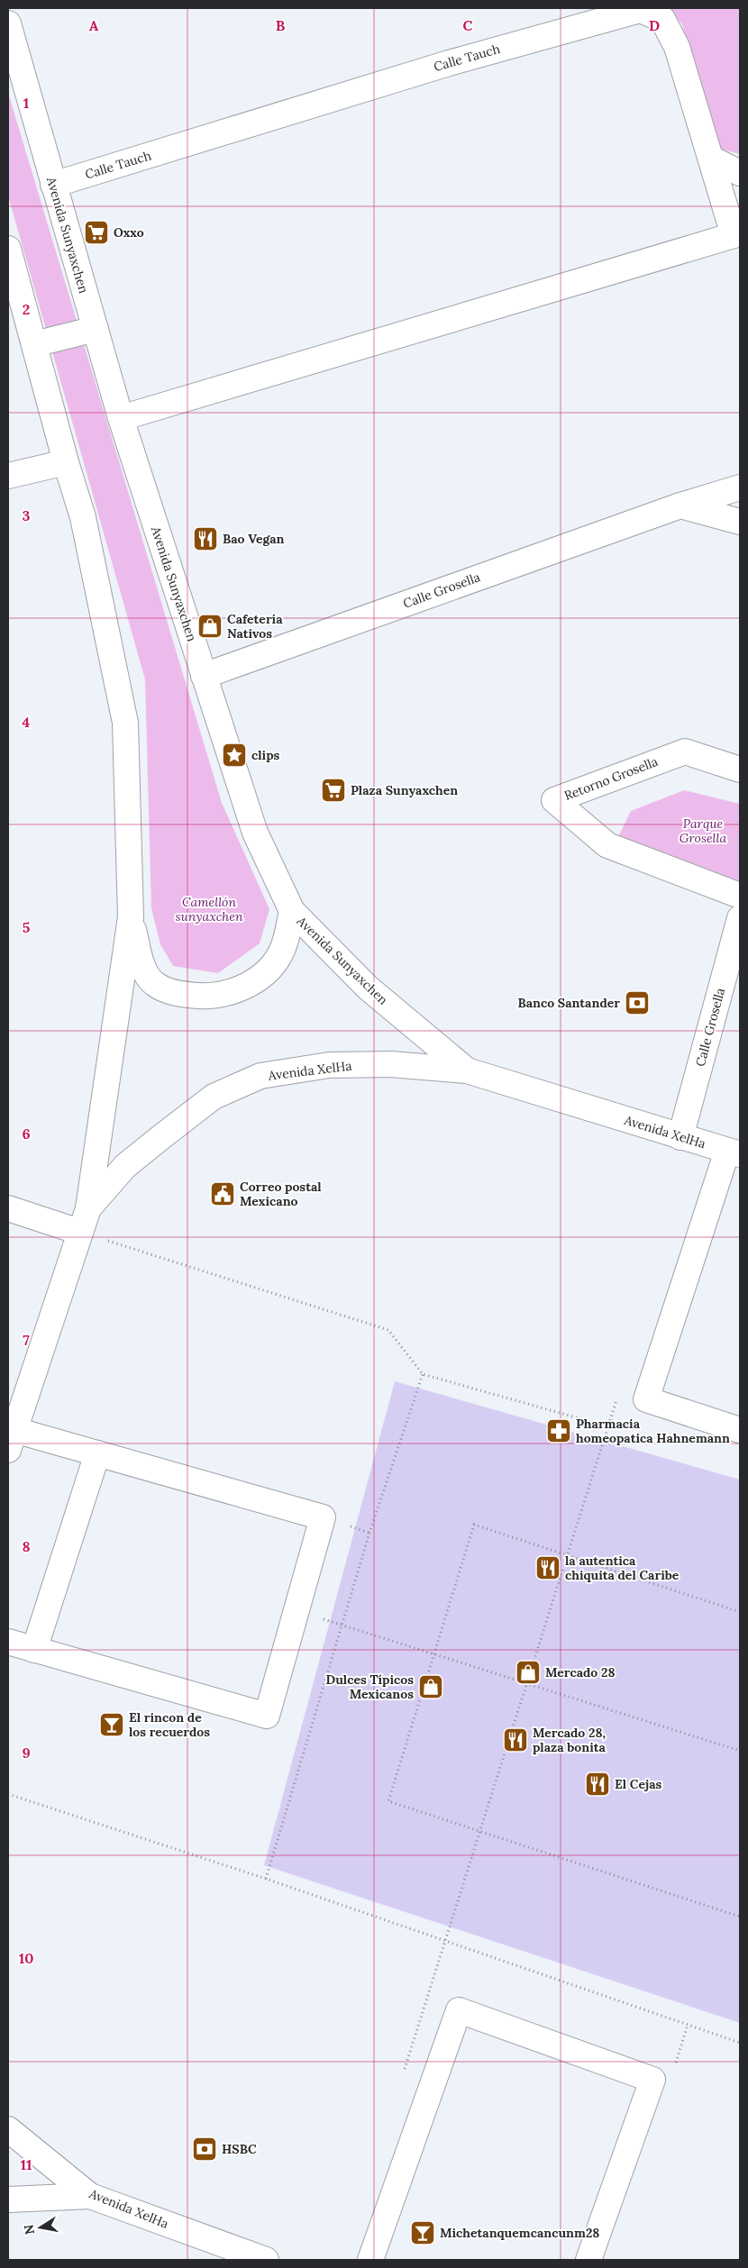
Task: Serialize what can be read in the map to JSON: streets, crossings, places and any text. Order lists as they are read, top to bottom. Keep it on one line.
{"streets":{"street":["Calle Tauch","Avenida Sunyaxchen","Calle Grosella","Retorno Grosella","Avenida XelHa"]},"crossings":[["Calle Tauch","Avenida Sunyaxchen"],["Avenida Sunyaxchen","Calle Grosella"],["Avenida Sunyaxchen","Avenida XelHa"],["Calle Grosella","Avenida XelHa"]],"parks":["Parque Grosella","Camellón sunyaxchen"],"places":{"supermarket":["Oxxo","Plaza Sunyaxchen"],"restaurant":["Bao Vegan","la autentica chiquita del Caribe","Mercado 28, plaza bonita","El Cejas"],"shop":["Cafetería Nativos","Mercado 28","Dulces Típicos Mexicanos"],"place":["clips"],"bank":["Banco Santander","HSBC"],"public building":["Correo postal Mexicano"],"pharmacy":["Pharmacia homeopatica Hahnemann"],"bar":["El rincon de los recuerdos","Michetanquemcancunm28"]},"north":"left","grid":{"columns":["A","B","C","D"],"rows":["1","2","3","4","5","6","7","8","9","10","11"]}}
